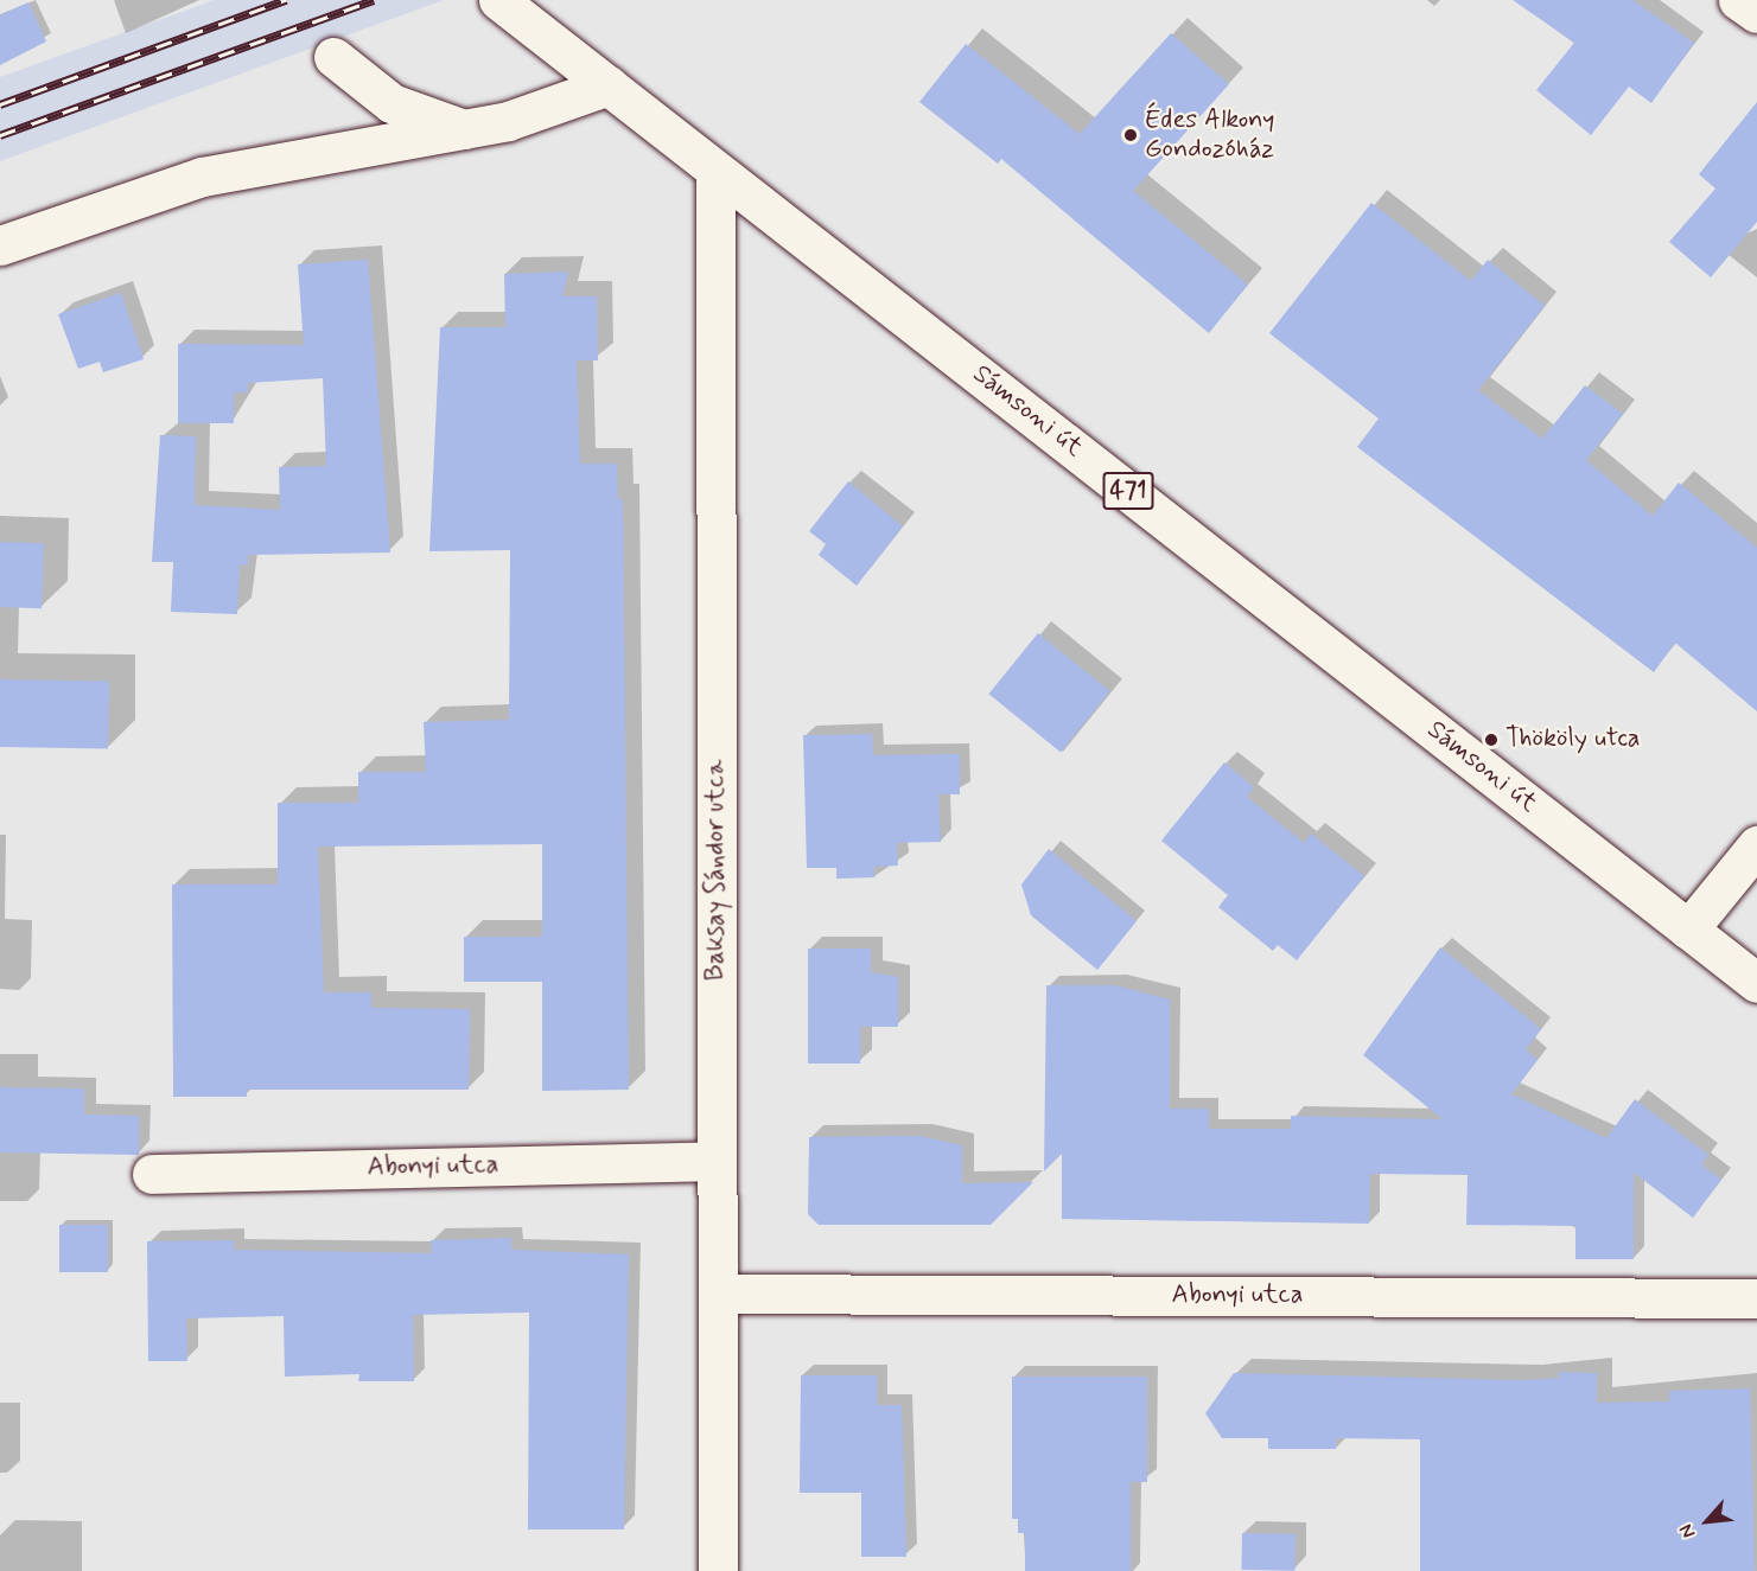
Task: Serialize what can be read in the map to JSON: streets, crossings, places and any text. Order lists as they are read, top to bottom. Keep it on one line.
{"streets":{"street":["Sámsoni út","471","Baksay Sándor utca","Abonyi utca"]},"crossings":[["Sámsoni út","Baksay Sándor utca"],["Baksay Sándor utca","Abonyi utca"]],"places":["Édes Alkony Gondozóház","Thököly utca"],"north":"bottom left"}
